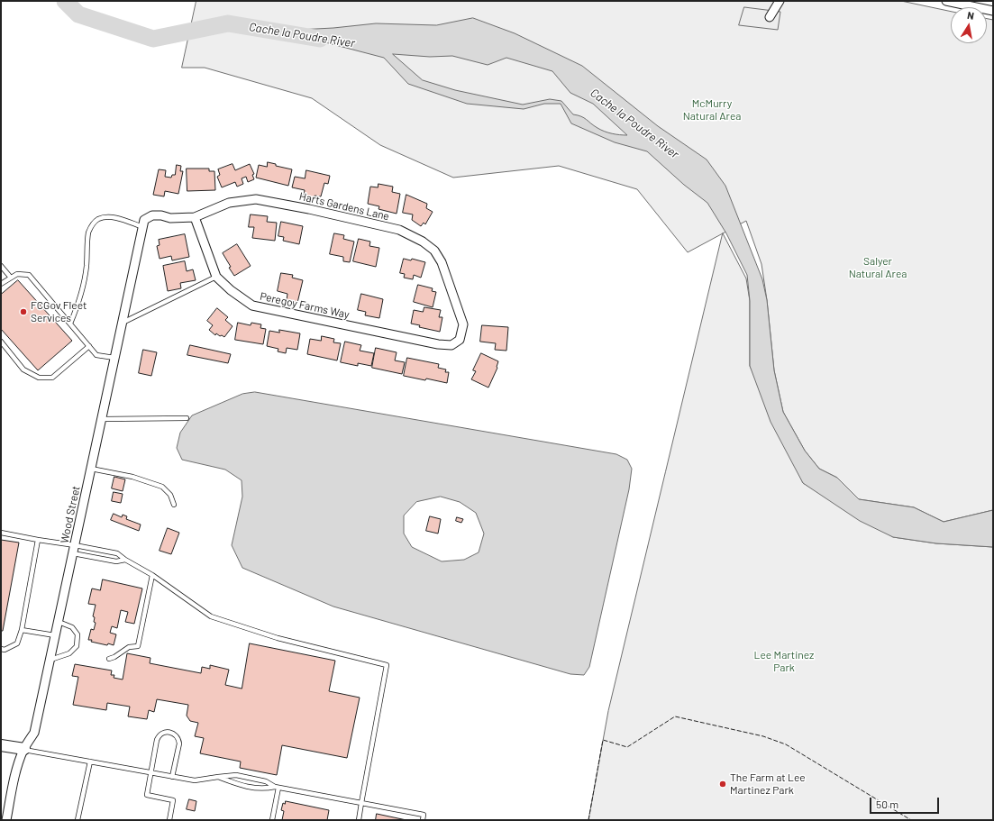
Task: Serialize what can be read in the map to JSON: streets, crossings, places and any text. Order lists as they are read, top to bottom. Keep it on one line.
{"streets":{"street":["Harts Gardens Lane","Peregoy Farms Way","Wood Street"]},"crossings":[["Harts Gardens Lane","Peregoy Farms Way"],["Harts Gardens Lane","Wood Street"]],"water":["Cache la Poudre River"],"parks":["McMurry Natural Area","Salyer Natural Area","Lee Martinez Park"],"places":["FCGov Fleet Services","The Farm at Lee Martinez Park"],"scale_bar":"50 m","north":"top"}
